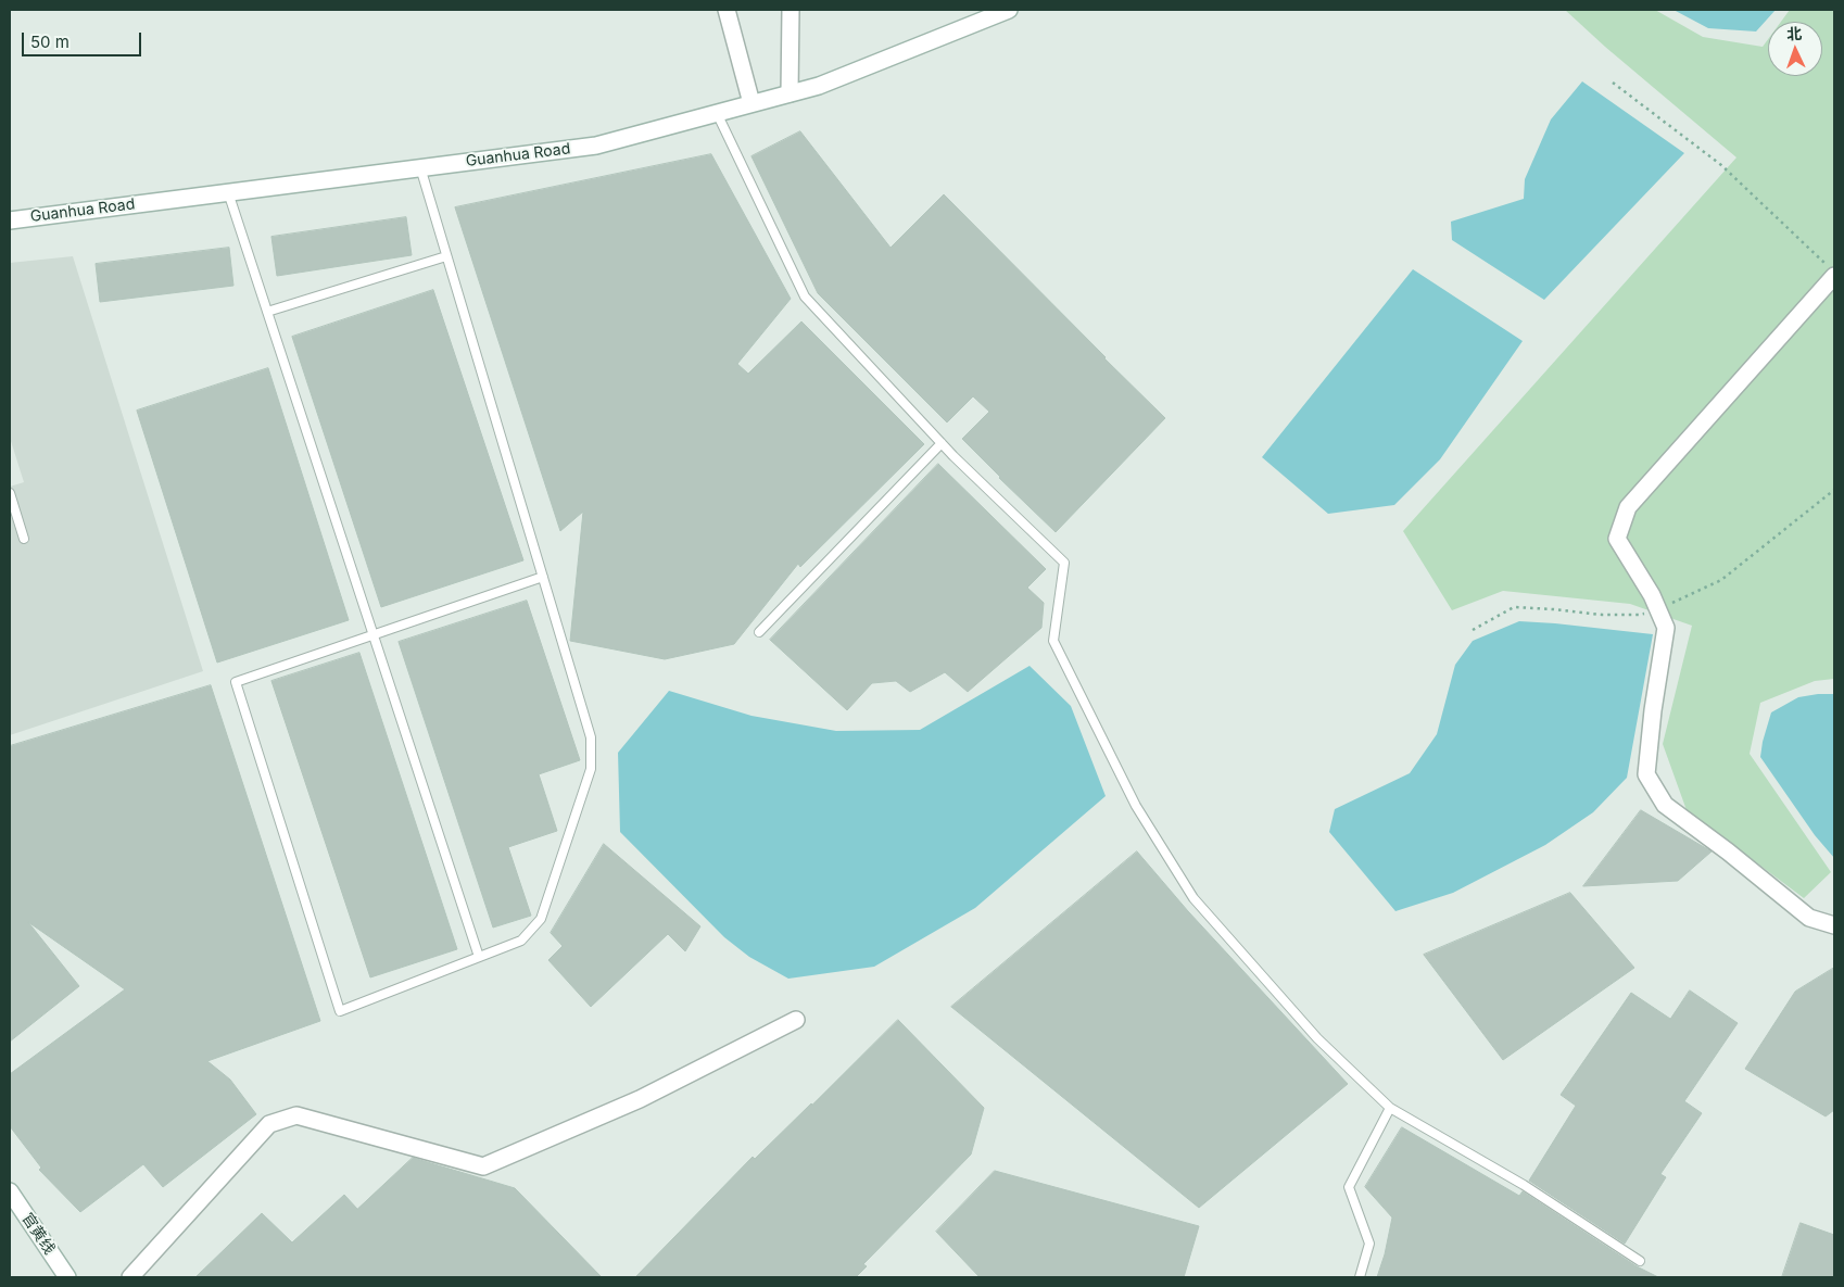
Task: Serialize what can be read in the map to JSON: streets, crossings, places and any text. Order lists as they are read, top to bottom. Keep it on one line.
{"streets":{"street":["Guanhua Road","官黄线"]},"scale_bar":"50 m","north":"top"}
